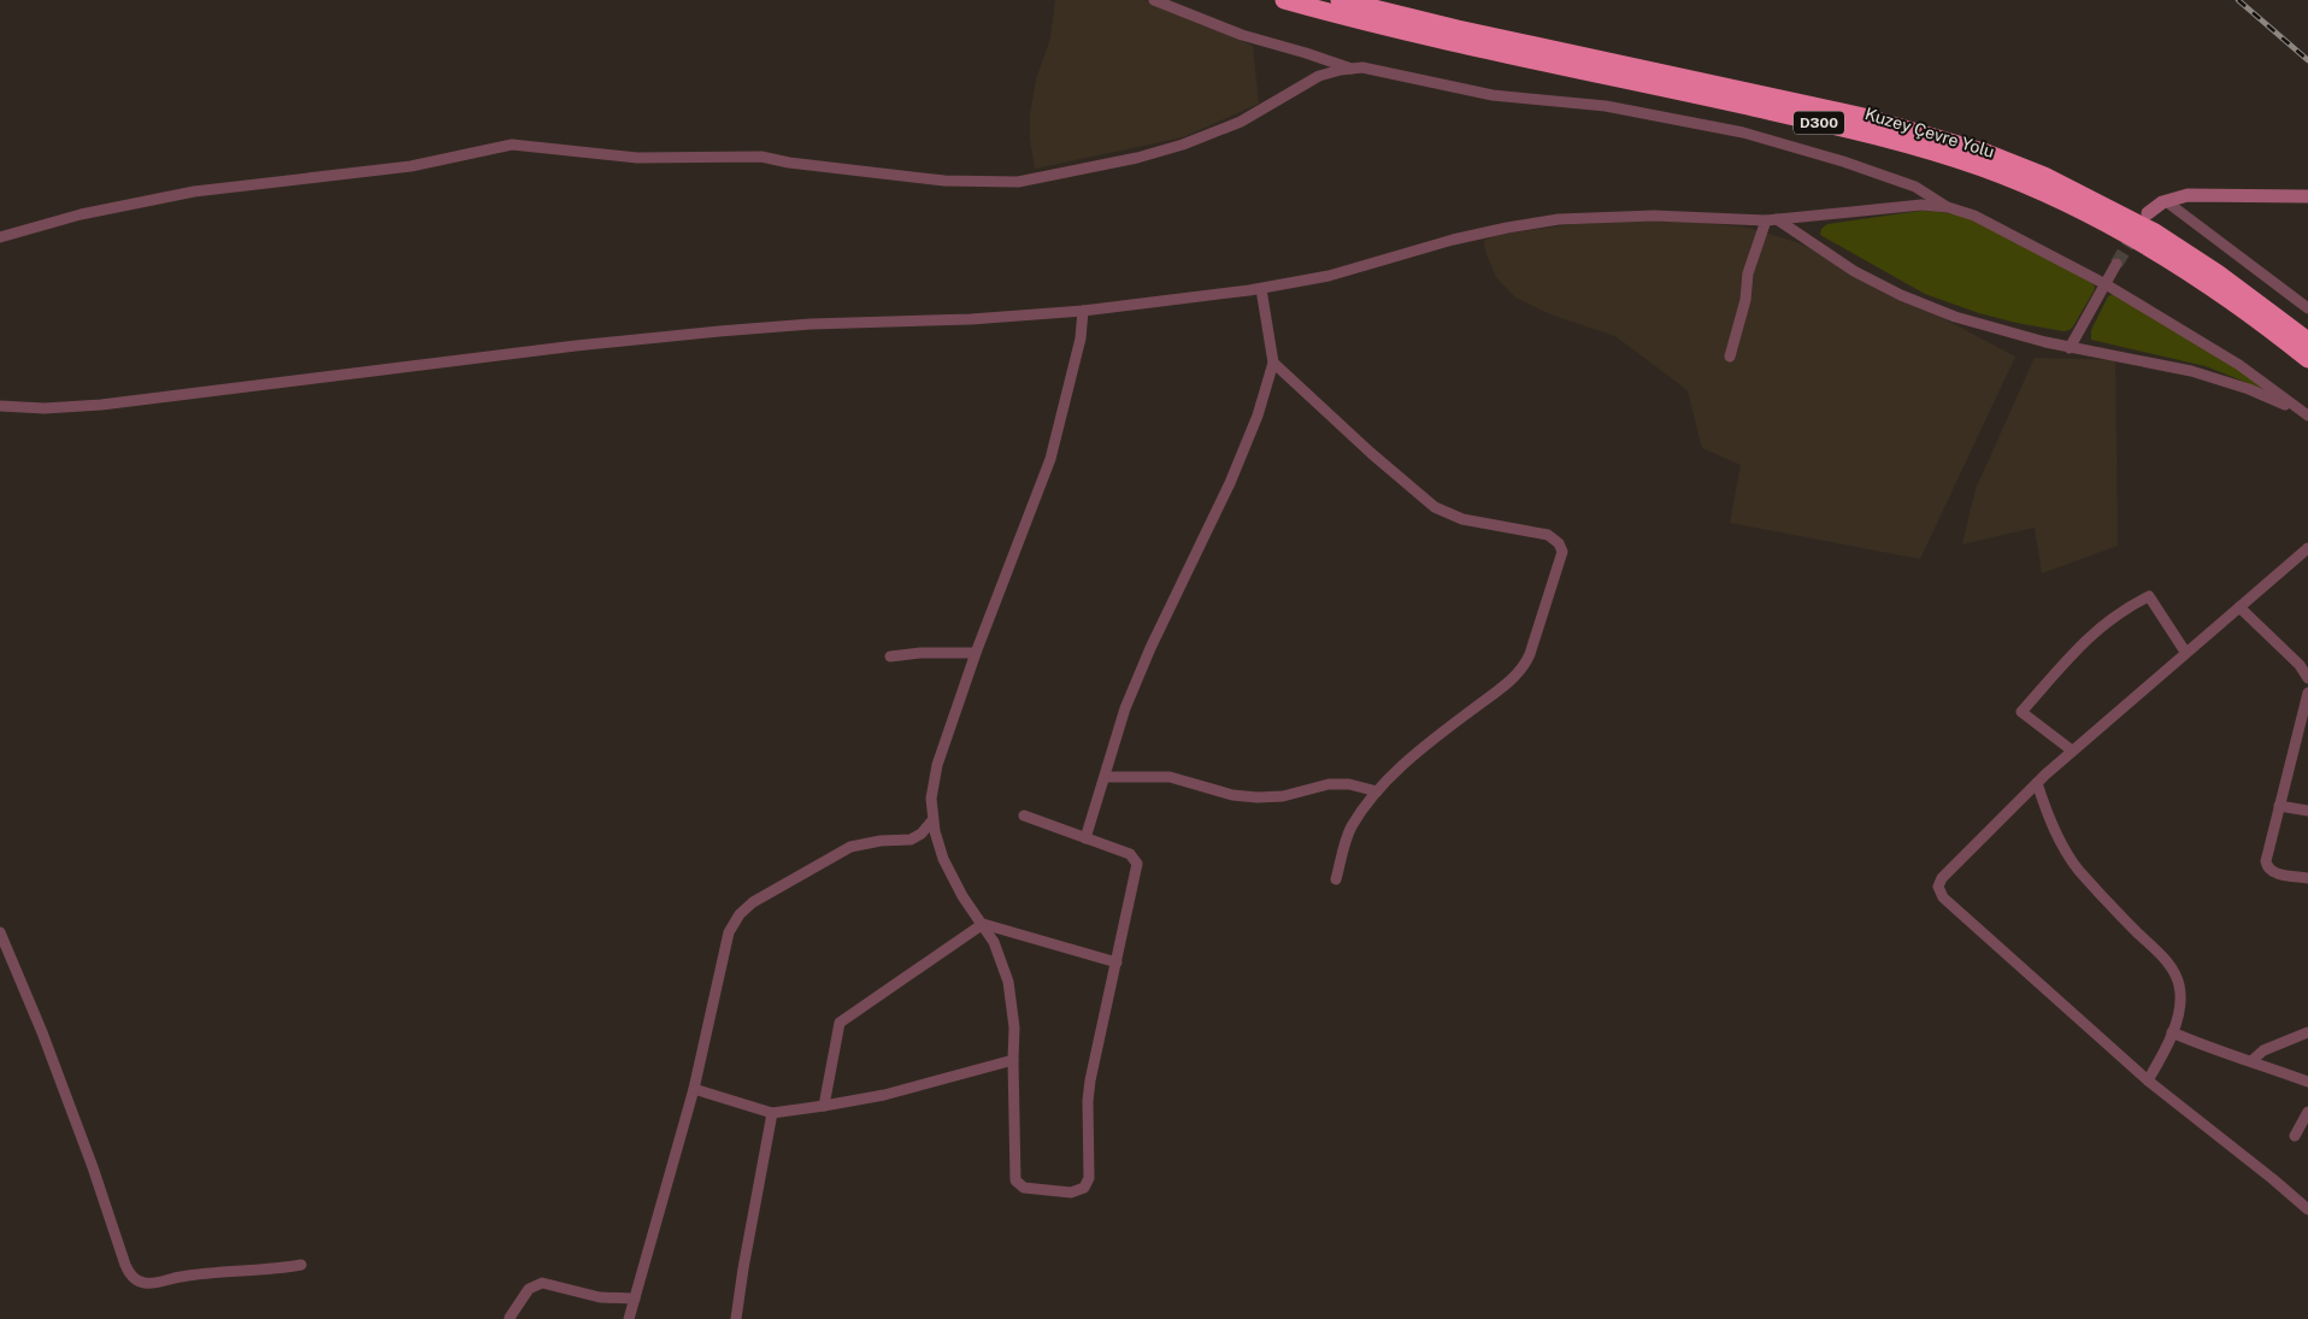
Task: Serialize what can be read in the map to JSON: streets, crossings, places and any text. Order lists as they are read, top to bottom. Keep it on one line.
{"streets":{"highway":["D300","Kuzey Çevre Yolu"]}}
